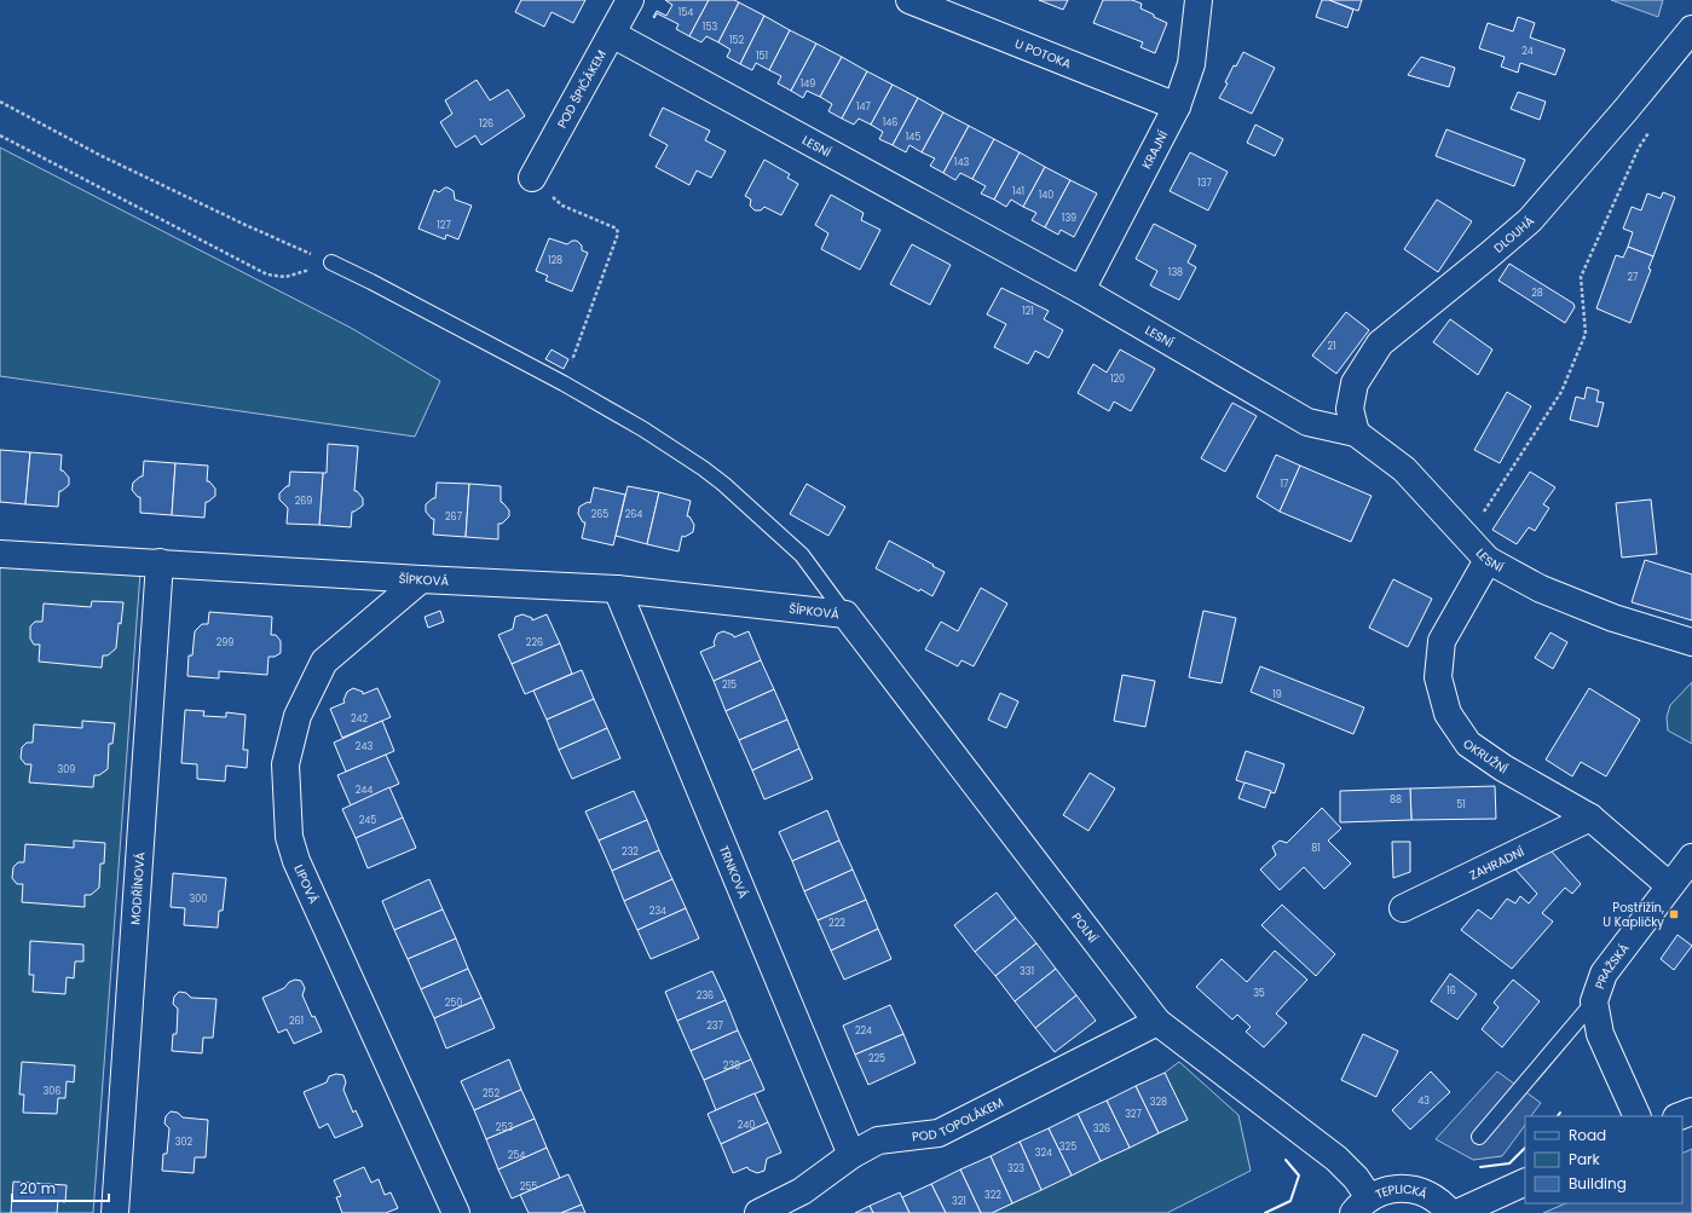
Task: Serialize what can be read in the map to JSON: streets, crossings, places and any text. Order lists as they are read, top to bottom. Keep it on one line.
{"streets":{"street":["U POTOKA","POD ŠPIČÁKEM","LESNÍ","KRAJNÍ","DLOUHÁ","ŠÍPKOVÁ","OKRUŽNÍ","ZAHRADNÍ","TRNKOVÁ","LIPOVÁ","MODŘÍNOVÁ","POLNÍ","PRAŽSKÁ","POD TOPOLÁKEM","TEPLICKÁ"]},"crossings":[["U POTOKA","KRAJNÍ"],["POD ŠPIČÁKEM","LESNÍ"],["LESNÍ","KRAJNÍ"],["LESNÍ","DLOUHÁ"],["LESNÍ","OKRUŽNÍ"],["ŠÍPKOVÁ","TRNKOVÁ"],["ŠÍPKOVÁ","LIPOVÁ"],["ŠÍPKOVÁ","MODŘÍNOVÁ"],["ŠÍPKOVÁ","POLNÍ"],["OKRUŽNÍ","ZAHRADNÍ"],["OKRUŽNÍ","PRAŽSKÁ"],["TRNKOVÁ","POD TOPOLÁKEM"],["POLNÍ","POD TOPOLÁKEM"],["POLNÍ","TEPLICKÁ"]],"places":{"transit":["Postřižín, U Kapličky"]},"house_numbers":["154","153","152","24","151","149","147","146","126","145","143","137","141","140","139","127","128","138","27","28","121","21","120","17","269","265","264","267","299","226","215","19","242","243","309","244","88","51","245","81","232","300","234","222","331","16","35","236","250","261","237","224","225","238","306","252","43","328","327","240","253","326","302","325","324","254","323","255","322","321"],"legend":["Road","Park","Building"],"scale_bar":"20 m"}
